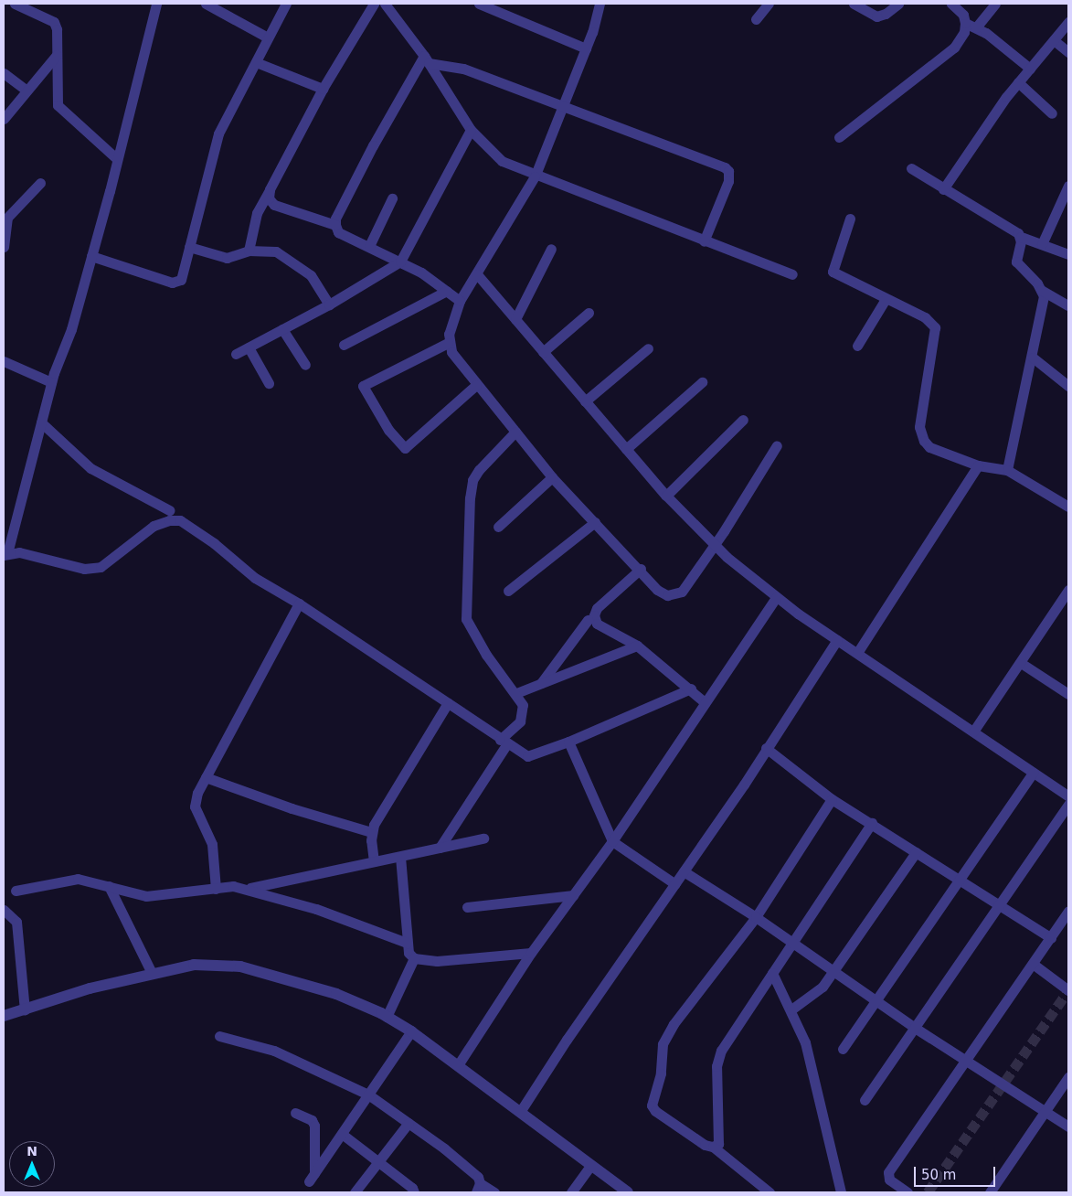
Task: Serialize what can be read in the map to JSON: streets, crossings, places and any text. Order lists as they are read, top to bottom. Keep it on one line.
{"scale_bar":"50 m","north":"top"}
